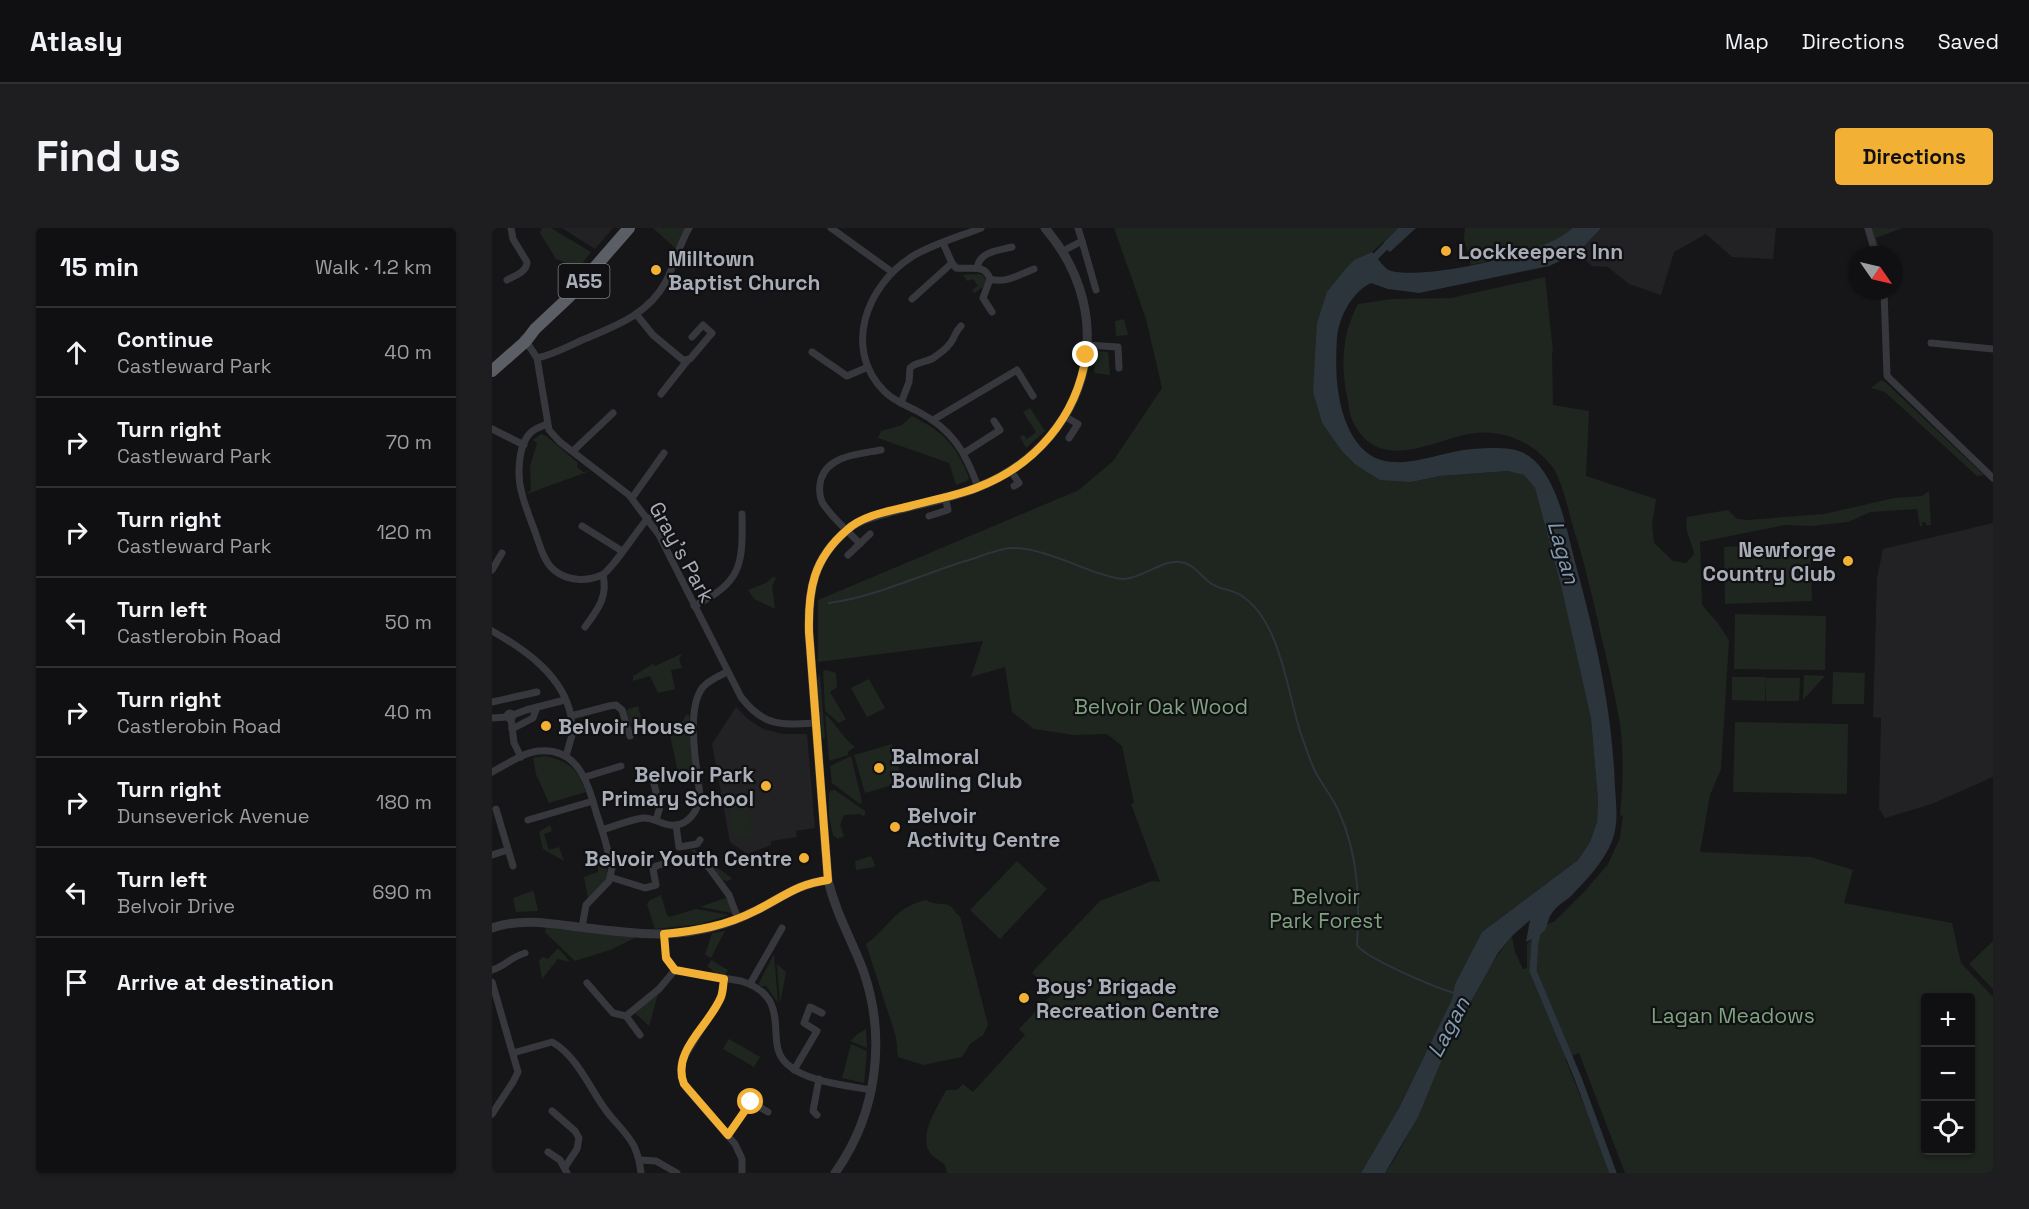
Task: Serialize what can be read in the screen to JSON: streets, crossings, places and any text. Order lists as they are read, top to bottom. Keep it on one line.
{"streets":{"highway":["A55"],"street":["Gray's Park"]},"water":["Lagan"],"parks":["Belvoir Oak Wood","Belvoir Park Forest","Lagan Meadows"],"places":["Lockkeepers Inn","Milltown Baptist Church","Newforge Country Club","Belvoir House","Balmoral Bowling Club","Belvoir Park Primary School","Belvoir Activity Centre","Belvoir Youth Centre","Boys' Brigade Recreation Centre"],"north":"bottom right","page":{"header":"Atlasly","nav":["Map","Directions","Saved"],"buttons":"Directions","title":"Find us","heading":["15 min","Walk · 1.2 km"],"list":[["Continue","Castleward Park","40 m"],["Turn right","Castleward Park","70 m"],["Turn right","Castleward Park","120 m"],["Turn left","Castlerobin Road","50 m"],["Turn right","Castlerobin Road","40 m"],["Turn right","Dunseverick Avenue","180 m"],["Turn left","Belvoir Drive","690 m"],"Arrive at destination"],"map_buttons":["+","−"]}}
